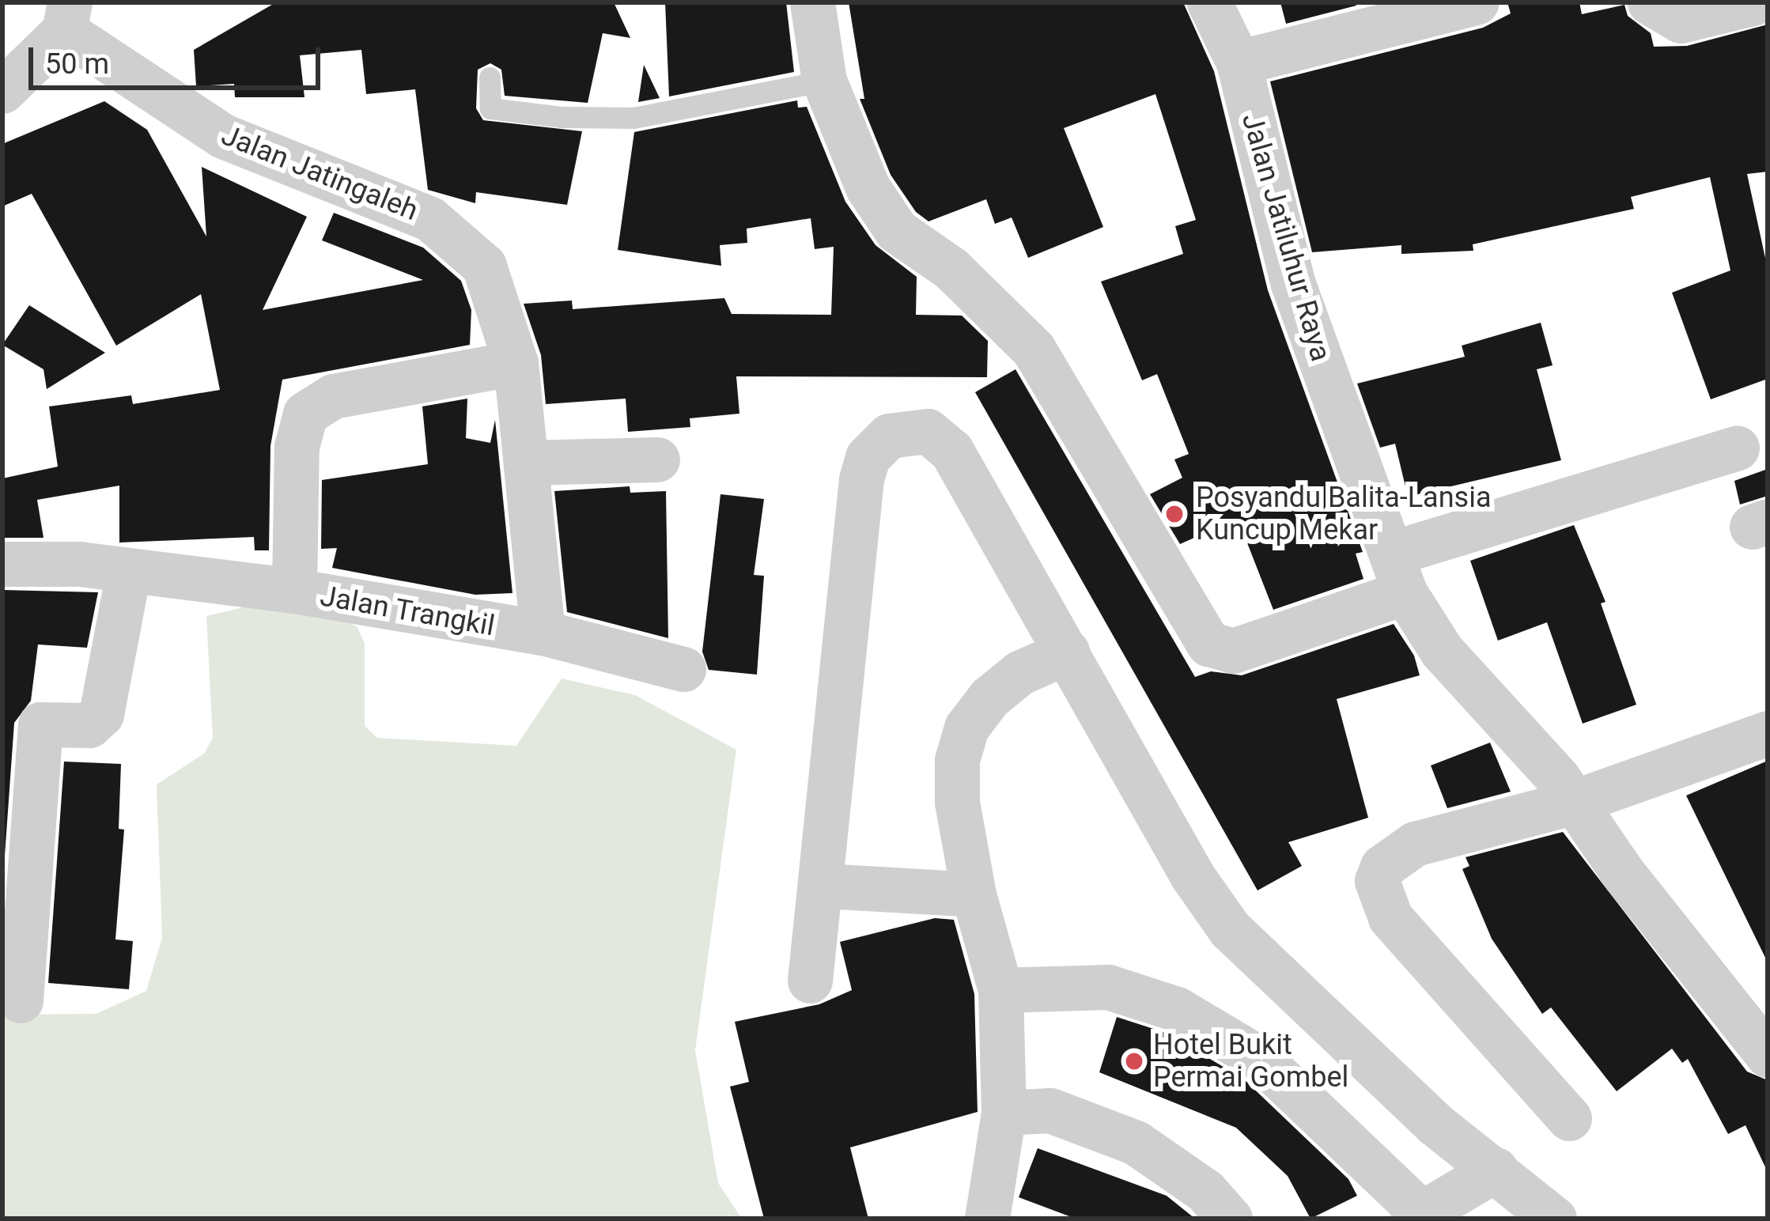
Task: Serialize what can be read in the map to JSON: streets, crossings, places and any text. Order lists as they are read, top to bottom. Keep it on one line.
{"streets":{"street":["Jalan Jatingaleh","Jalan Jatiluhur Raya","Jalan Trangkil"]},"crossings":[["Jalan Jatingaleh","Jalan Trangkil"]],"places":["Posyandu Balita-Lansia Kuncup Mekar","Hotel Bukit Permai Gombel"],"scale_bar":"50 m"}
